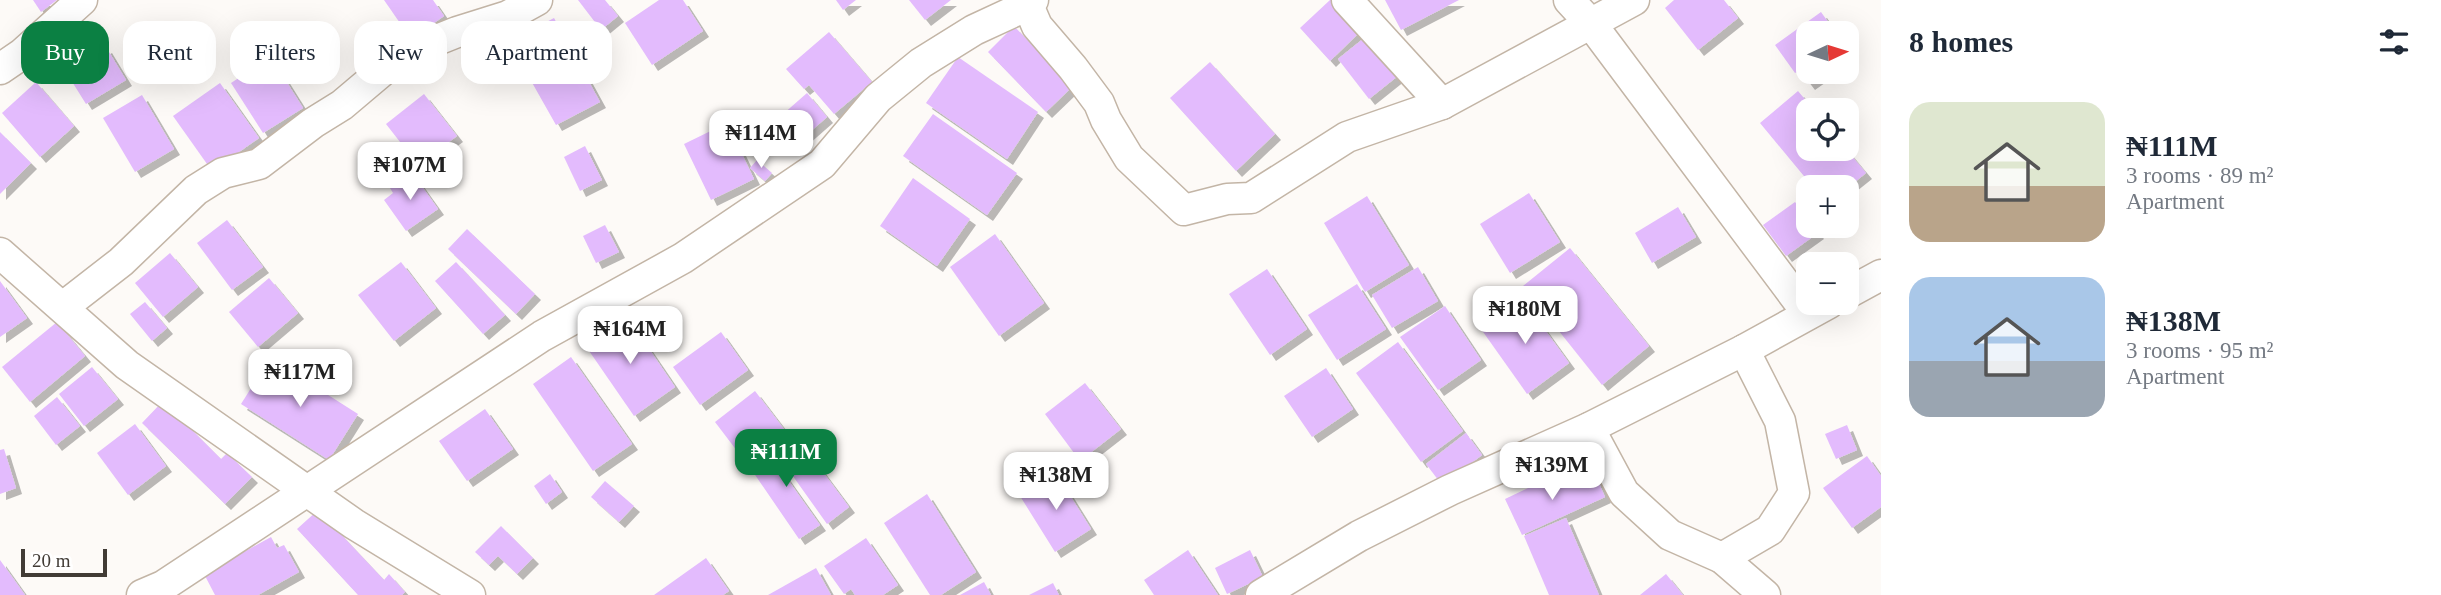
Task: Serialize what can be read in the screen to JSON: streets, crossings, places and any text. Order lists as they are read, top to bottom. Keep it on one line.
{"scale_bar":"20 m","north":"right","page":{"heading":"8 homes","map_buttons":["+","−"],"chip":["Buy","Rent","Filters","New","Apartment"],"list":[{"name":"₦111M","note":"3 rooms · 89 m² · Apartment"},{"name":"₦138M","note":"3 rooms · 95 m² · Apartment"}],"price":["₦114M","₦107M","₦180M","₦164M","₦117M","₦111M","₦139M","₦138M"],"scale":"20 m"}}
